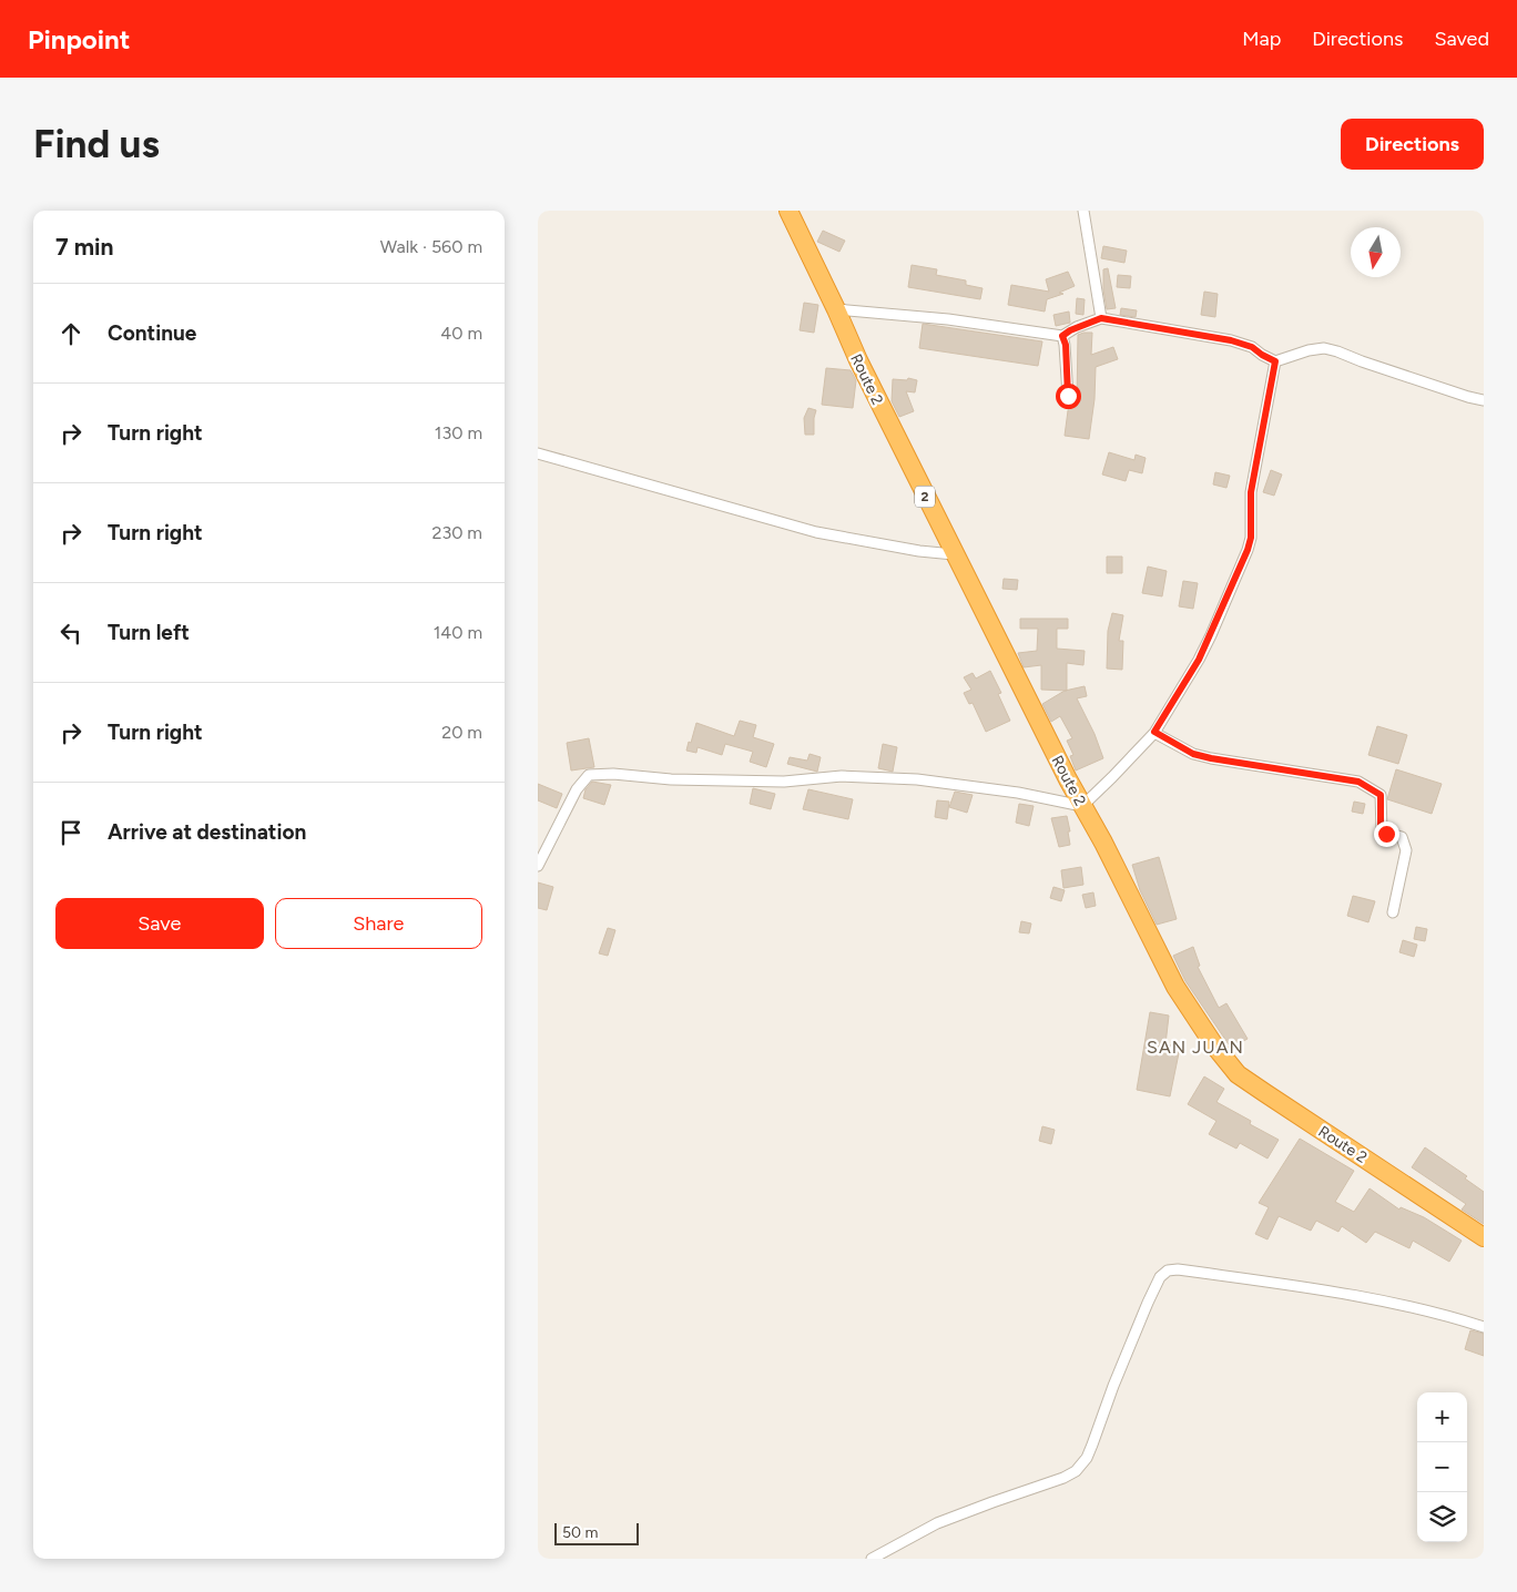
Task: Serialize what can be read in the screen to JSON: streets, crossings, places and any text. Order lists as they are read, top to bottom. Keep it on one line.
{"streets":{"highway":["Route 2","2"]},"districts":["SAN JUAN"],"scale_bar":"50 m","north":"bottom","page":{"header":"Pinpoint","nav":["Map","Directions","Saved"],"buttons":["Directions",["Save","Share"]],"title":"Find us","heading":["7 min","Walk · 560 m"],"list":[["Continue","40 m"],["Turn right","130 m"],["Turn right","230 m"],["Turn left","140 m"],["Turn right","20 m"],"Arrive at destination"],"map_buttons":["+","−"],"scale":"50 m"}}
